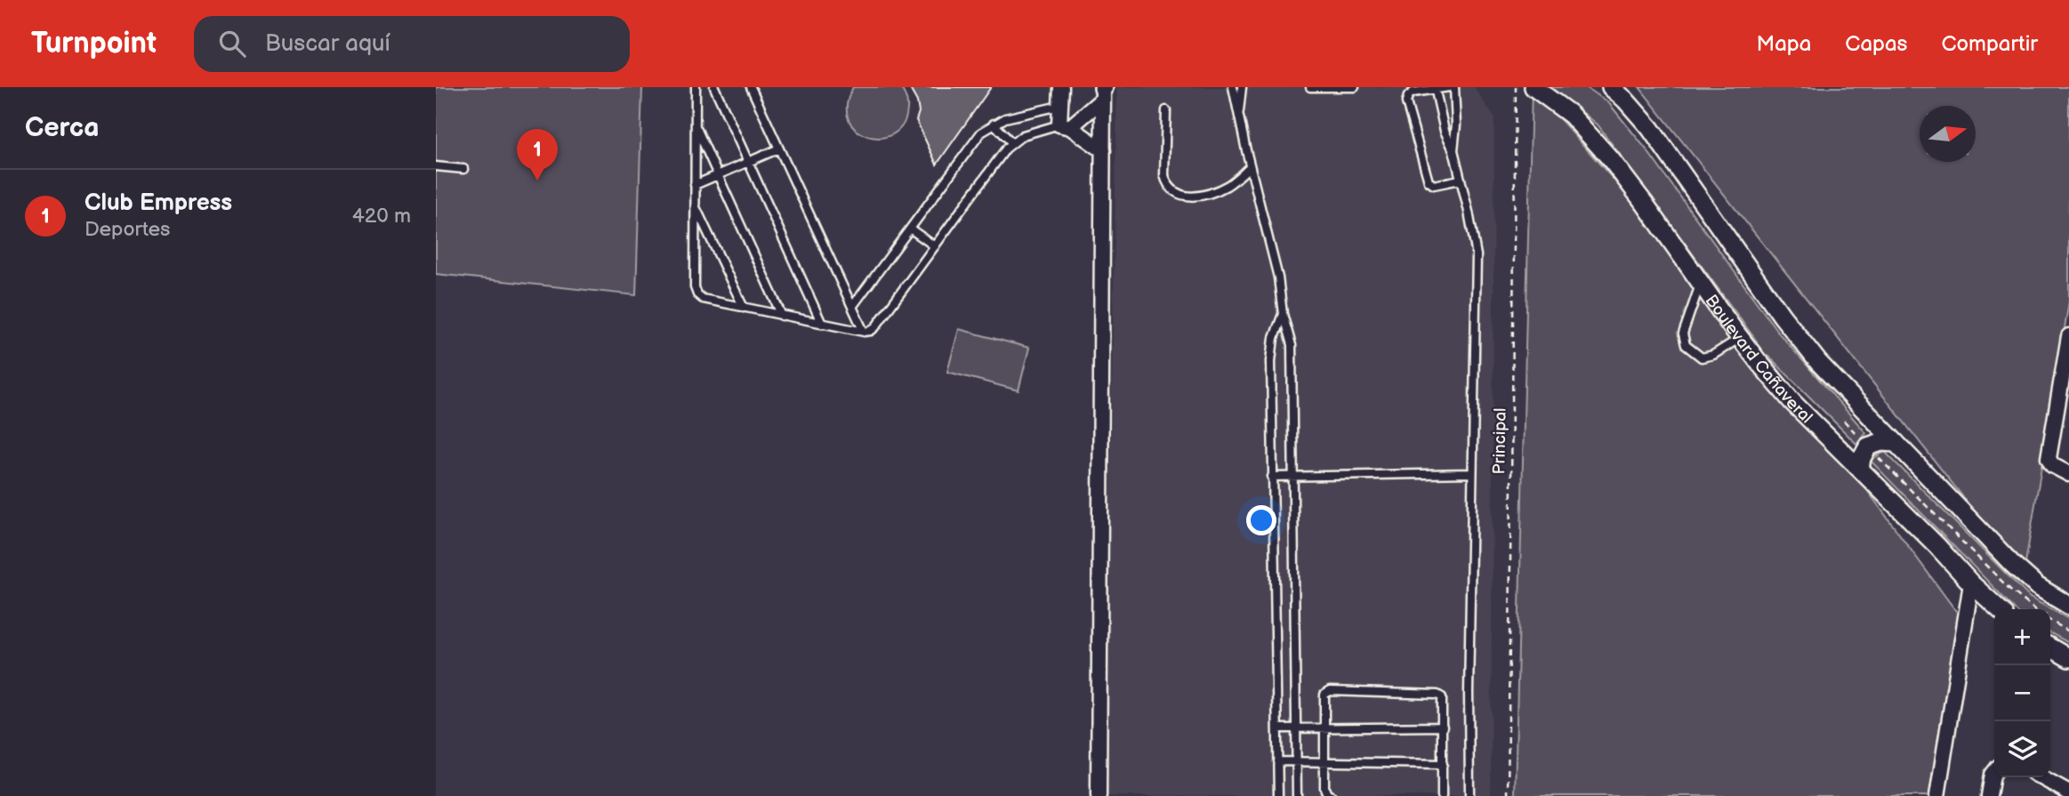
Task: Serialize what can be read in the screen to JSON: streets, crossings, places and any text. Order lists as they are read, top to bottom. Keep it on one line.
{"streets":{"street":["Boulevard Cañaveral"],"path":["Principal"]},"north":"right","page":{"header":"Turnpoint","search":"Buscar aquí","nav":["Mapa","Capas","Compartir"],"heading":"Cerca","pins":"1","list":[{"mark":"1","name":"Club Empress","note":"Deportes","value":"420 m"}],"map_buttons":["+","−"]}}
